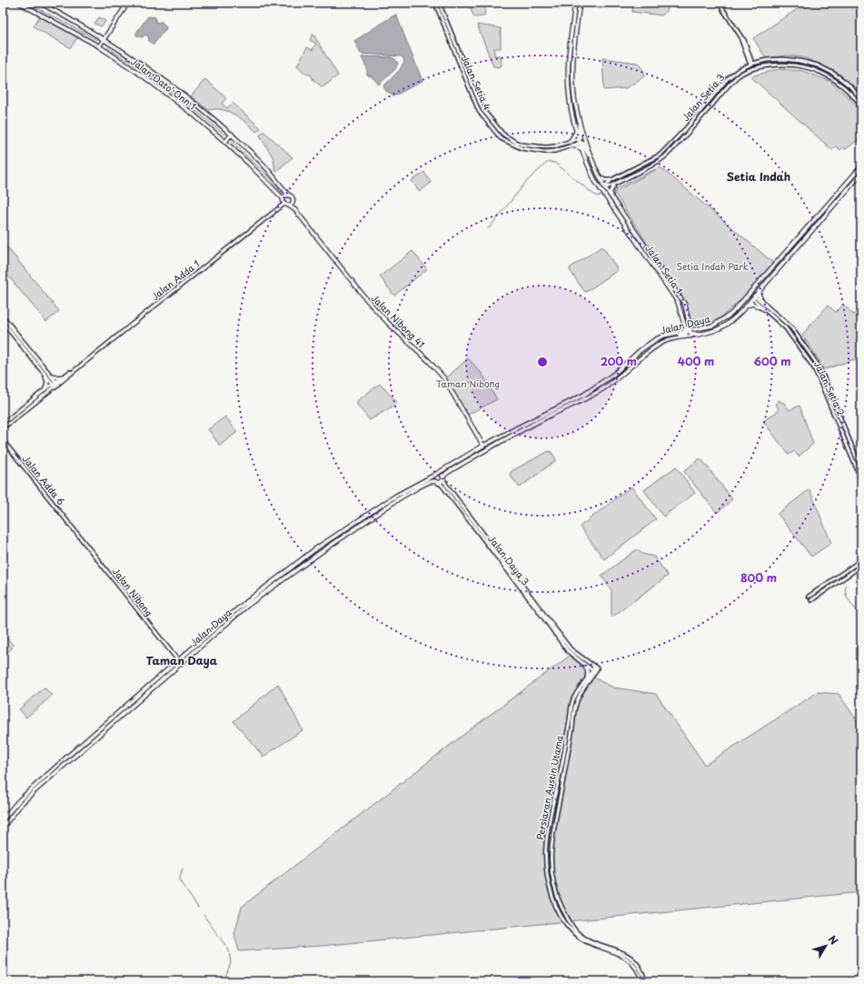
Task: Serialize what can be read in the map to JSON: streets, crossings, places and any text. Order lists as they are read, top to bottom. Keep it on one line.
{"streets":{"main road":["Jalan Dato' Onn 1","Jalan Setia 1","Jalan Nibong 41","Jalan Daya"],"street":["Jalan Setia 4","Jalan Setia 3","Jalan Adda 1","Jalan Setia 2","Jalan Adda 6","Jalan Daya 3","Jalan Nibong","Persiaran Austin Utama"]},"crossings":[["Jalan Setia 4","Jalan Setia 1"],["Jalan Dato' Onn 1","Jalan Adda 1"],["Jalan Dato' Onn 1","Jalan Nibong 41"],["Jalan Setia 3","Jalan Setia 1"],["Jalan Setia 1","Jalan Daya"],["Jalan Adda 1","Jalan Nibong 41"],["Jalan Nibong 41","Jalan Daya"],["Jalan Daya","Jalan Setia 2"],["Jalan Daya","Jalan Daya 3"],["Jalan Daya","Jalan Nibong"],["Jalan Adda 6","Jalan Nibong"],["Jalan Daya 3","Persiaran Austin Utama"]],"districts":["Setia Indah","Taman Daya"],"parks":["Setia Indah Park","Taman Nibong"],"north":"top right","rings":["200 m","400 m","600 m","800 m"]}
